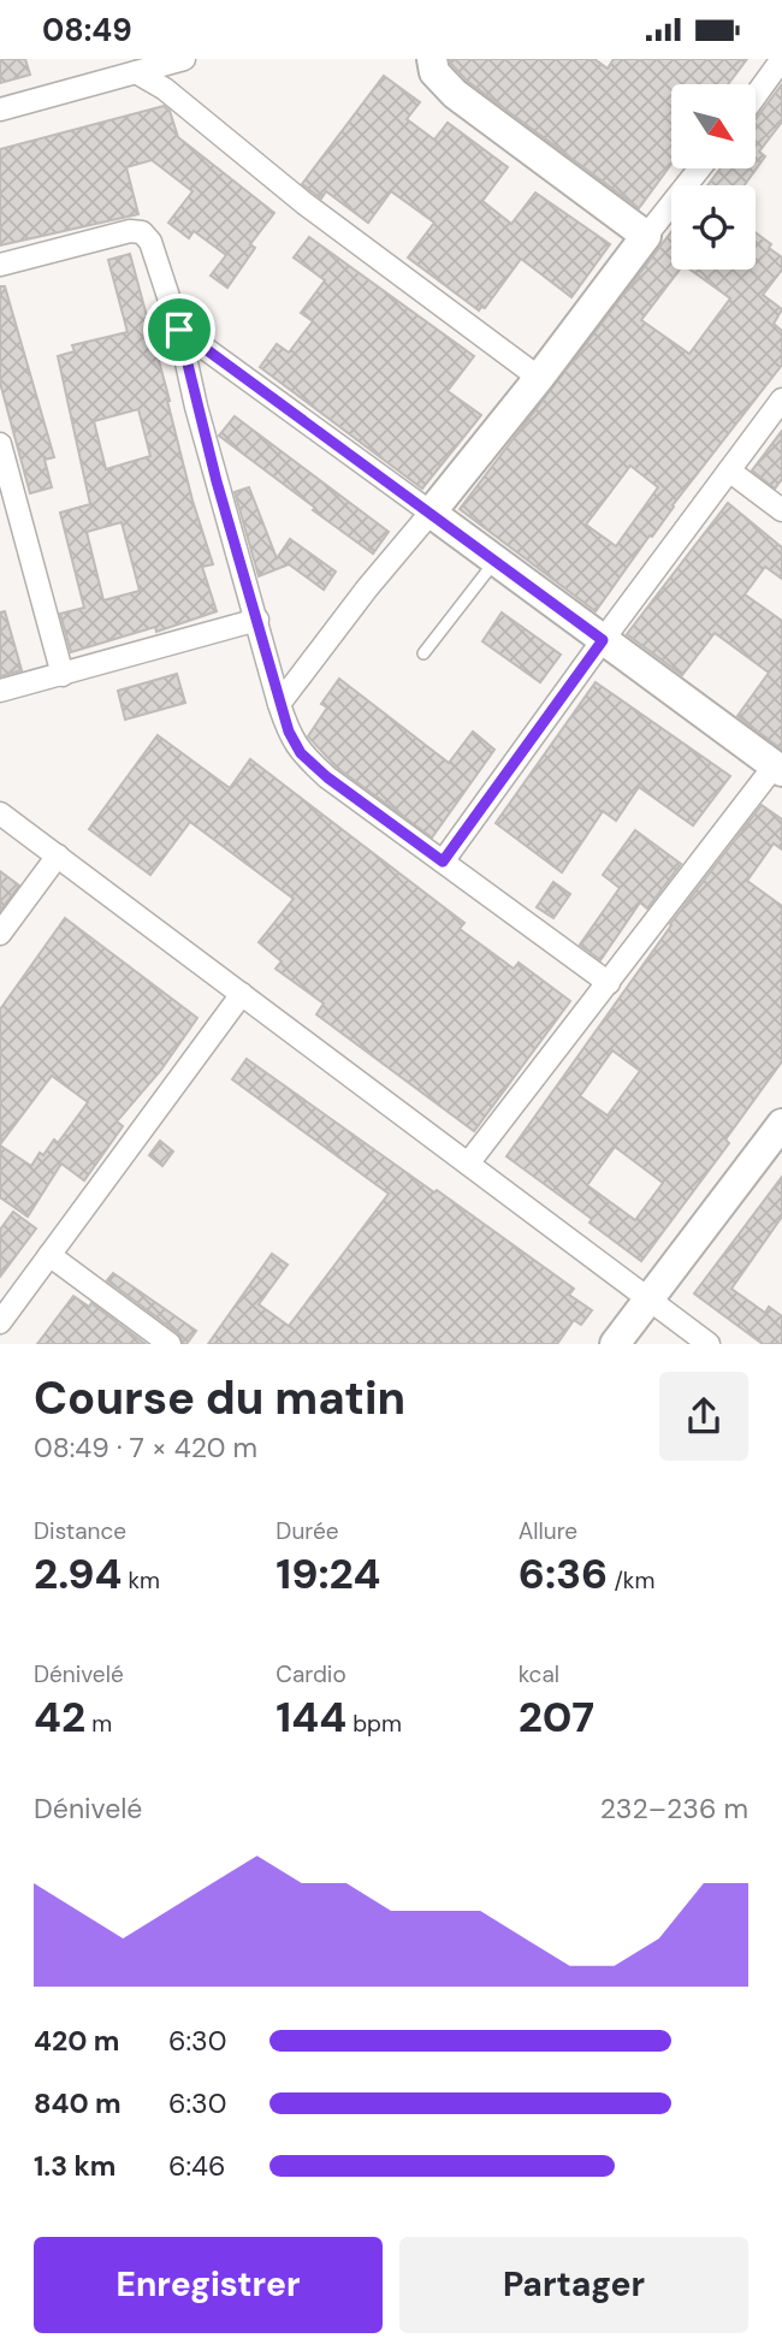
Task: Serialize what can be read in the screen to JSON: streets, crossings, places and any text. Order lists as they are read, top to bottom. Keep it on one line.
{"north":"bottom right","page":{"status":"08:49","heading":["Course du matin","08:49 · 7 × 420 m"],"stats":[["Distance","2.94 km"],["Durée","19:24"],["Allure","6:36 /km"],["Dénivelé","42 m"],["Cardio","144 bpm"],["kcal","207"]],"chart":["Dénivelé","232–236 m"],"list":[{"name":"420 m","note":"6:30"},{"name":"840 m","note":"6:30"},{"name":"1.3 km","note":"6:46"}],"buttons":["Enregistrer","Partager"]}}
